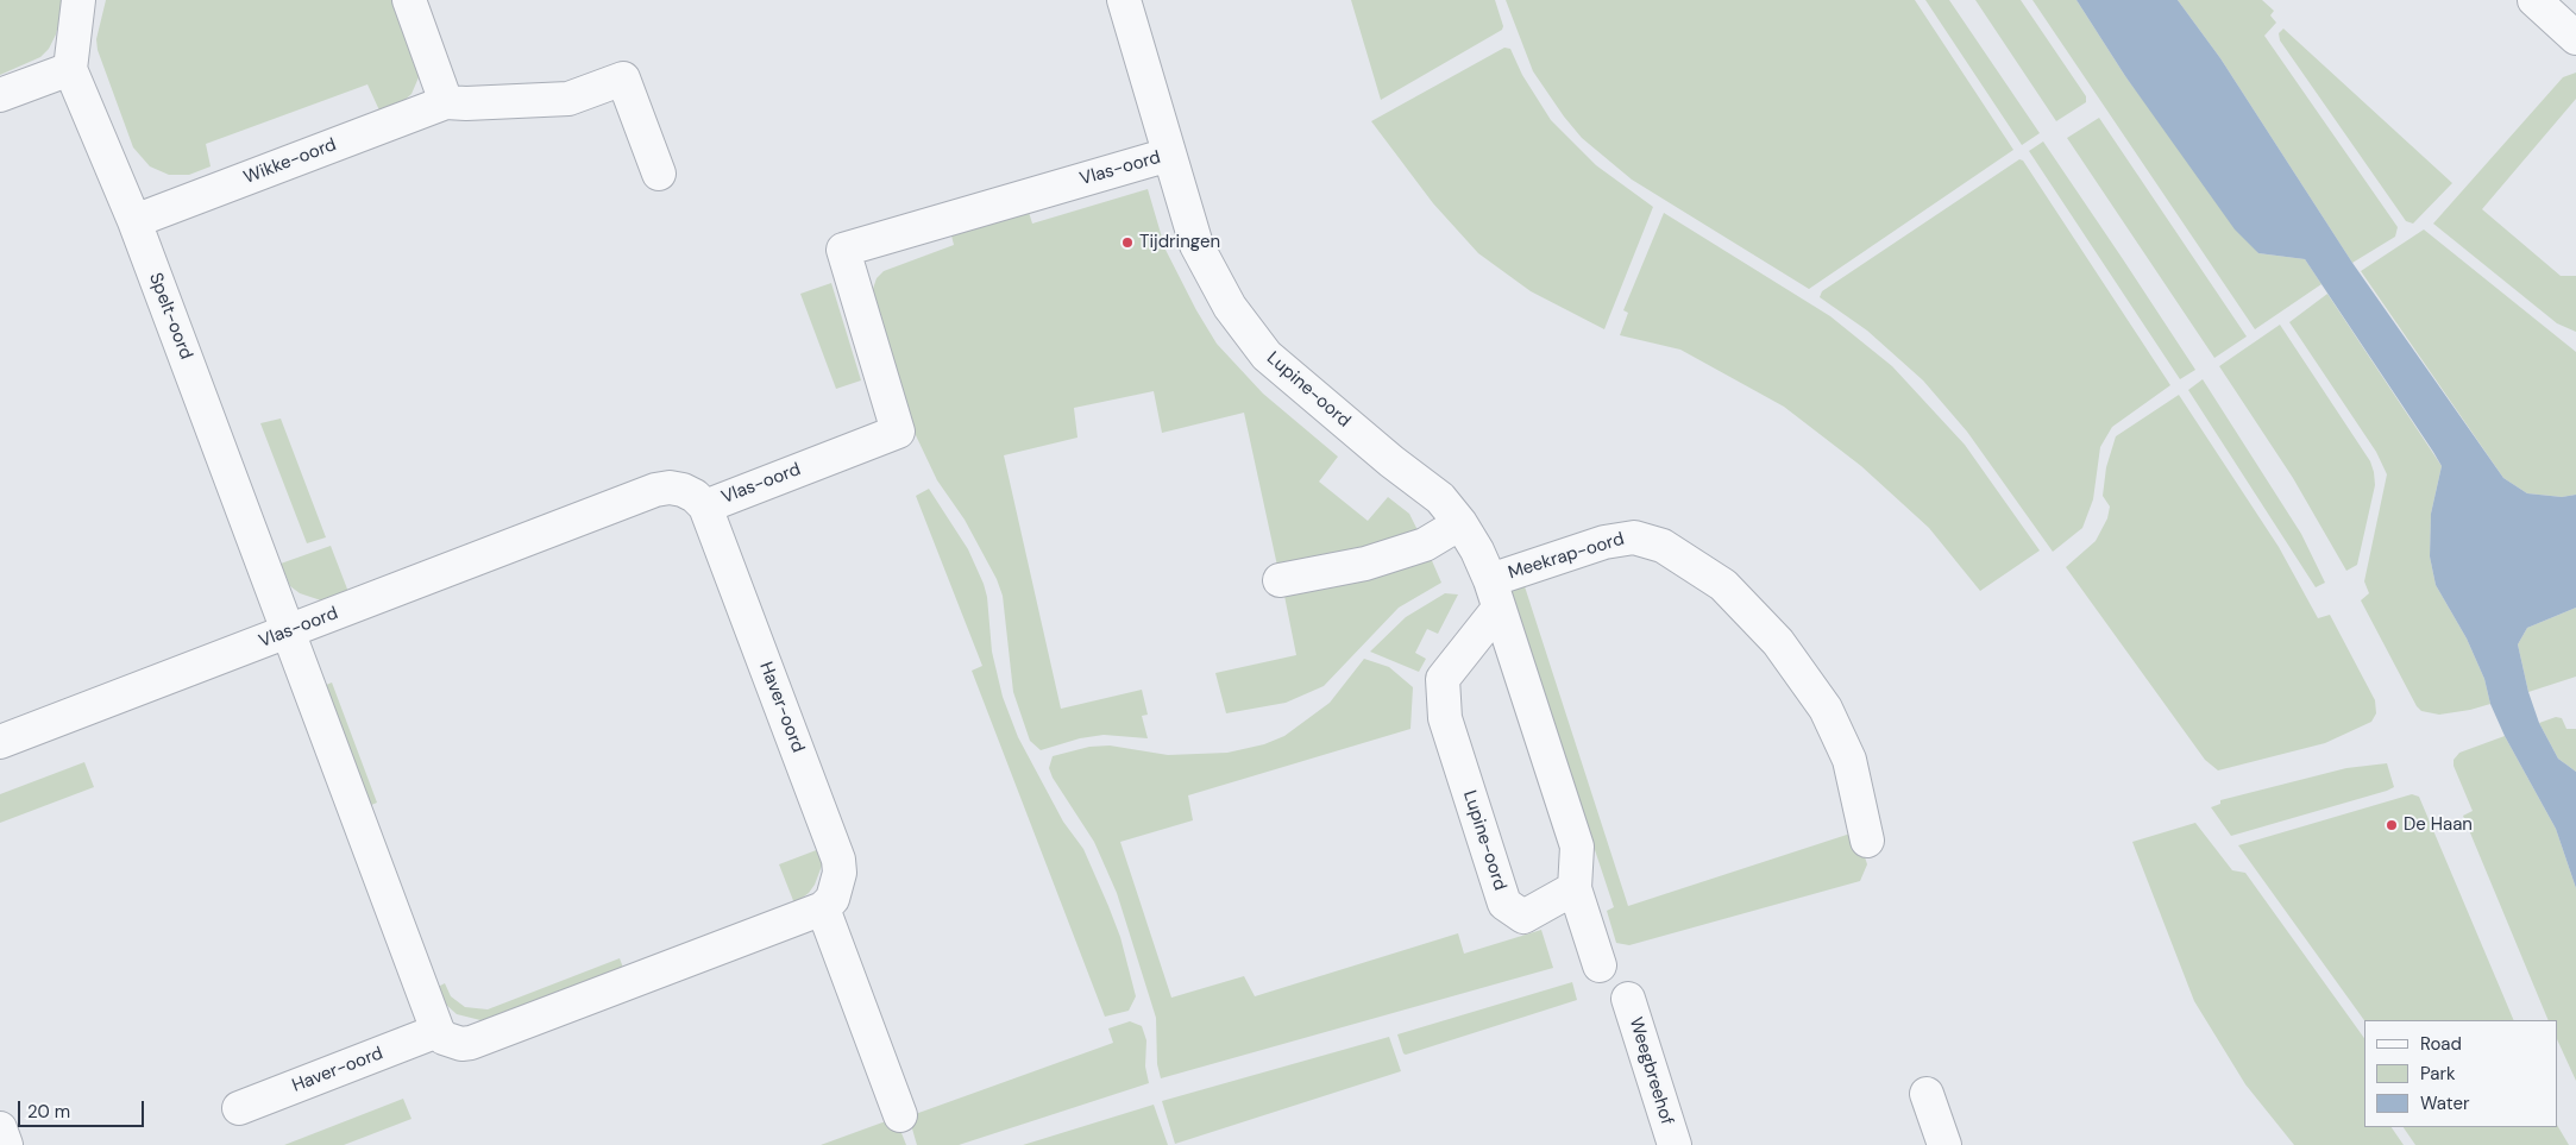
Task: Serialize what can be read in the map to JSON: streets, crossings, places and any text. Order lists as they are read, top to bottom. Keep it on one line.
{"streets":{"street":["Wikke-oord","Vlas-oord","Spelt-oord","Lupine-oord","Meekrap-oord","Haver-oord","Weegbreehof"]},"crossings":[["Wikke-oord","Spelt-oord"],["Vlas-oord","Spelt-oord"],["Vlas-oord","Lupine-oord"],["Vlas-oord","Haver-oord"],["Lupine-oord","Meekrap-oord"]],"places":["Tijdringen","De Haan"],"legend":["Road","Park","Water"],"scale_bar":"20 m"}
